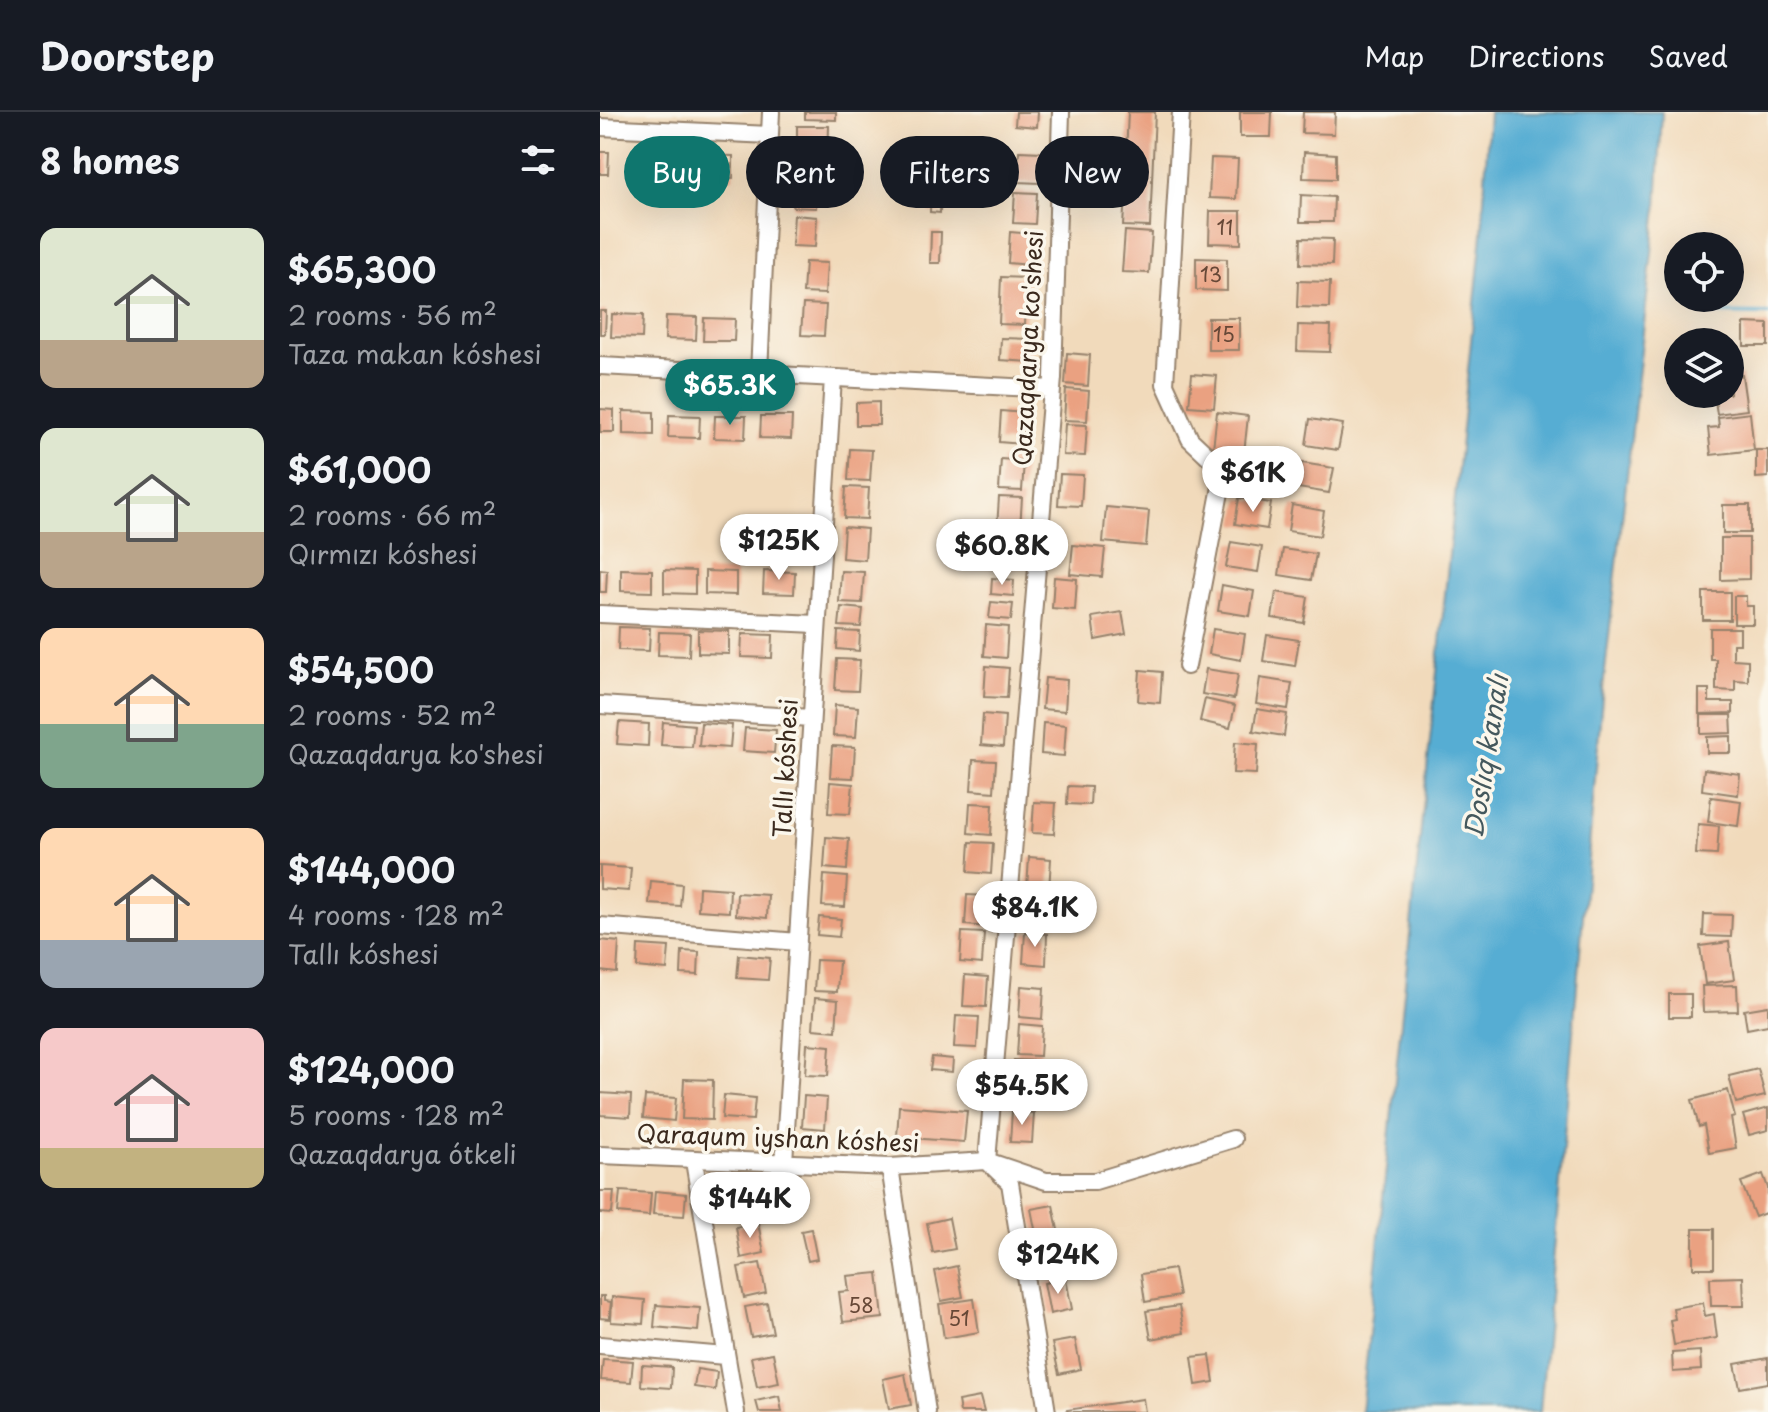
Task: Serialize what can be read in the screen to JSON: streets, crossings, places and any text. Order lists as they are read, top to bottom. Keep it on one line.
{"streets":{"street":["Qazaqdarya ko'shesi","Tallı kóshesi","Qaraqum iyshan kóshesi"]},"crossings":[["Qazaqdarya ko'shesi","Qaraqum iyshan kóshesi"],["Tallı kóshesi","Qaraqum iyshan kóshesi"]],"water":["Doslıq kanalı"],"house_numbers":["11","13","15","58","51"],"page":{"header":"Doorstep","nav":["Map","Directions","Saved"],"heading":"8 homes","chip":["Buy","Rent","Filters","New"],"list":[{"name":"$65,300","note":"2 rooms · 56 m² · Taza makan kóshesi"},{"name":"$61,000","note":"2 rooms · 66 m² · Qırmızı kóshesi"},{"name":"$54,500","note":"2 rooms · 52 m² · Qazaqdarya ko'shesi"},{"name":"$144,000","note":"4 rooms · 128 m² · Tallı kóshesi"},{"name":"$124,000","note":"5 rooms · 128 m² · Qazaqdarya ótkeli"}],"price":["$65.3K","$61K","$125K","$60.8K","$84.1K","$54.5K","$144K","$124K"]}}
